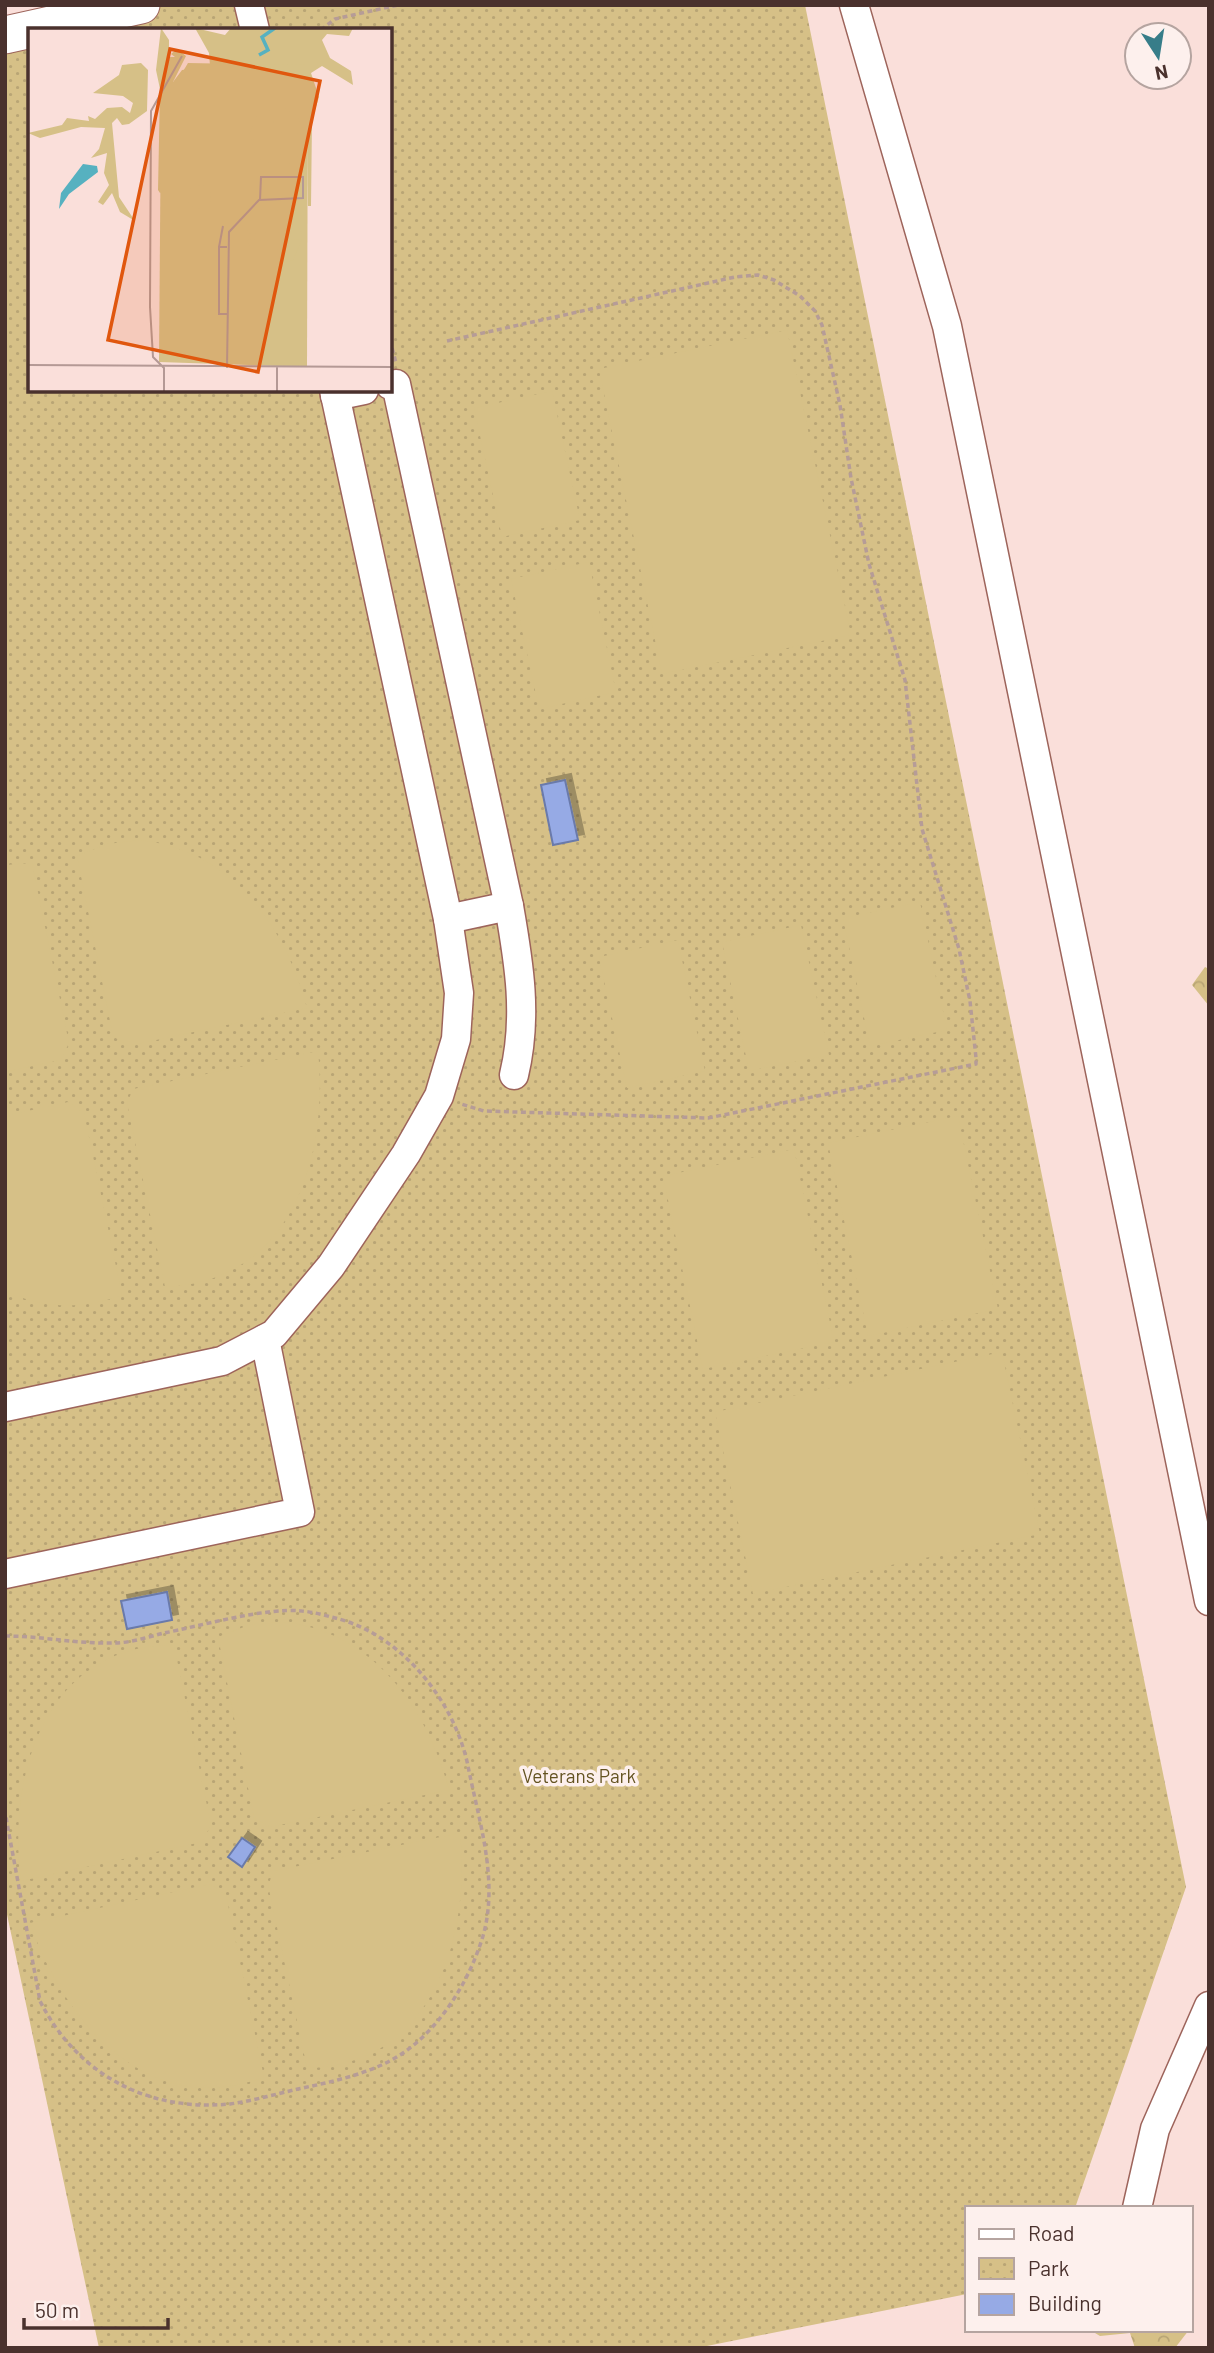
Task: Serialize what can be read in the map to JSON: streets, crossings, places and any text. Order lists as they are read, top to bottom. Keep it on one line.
{"parks":["Veterans Park"],"legend":["Road","Park","Building"],"scale_bar":"50 m","north":"bottom"}
